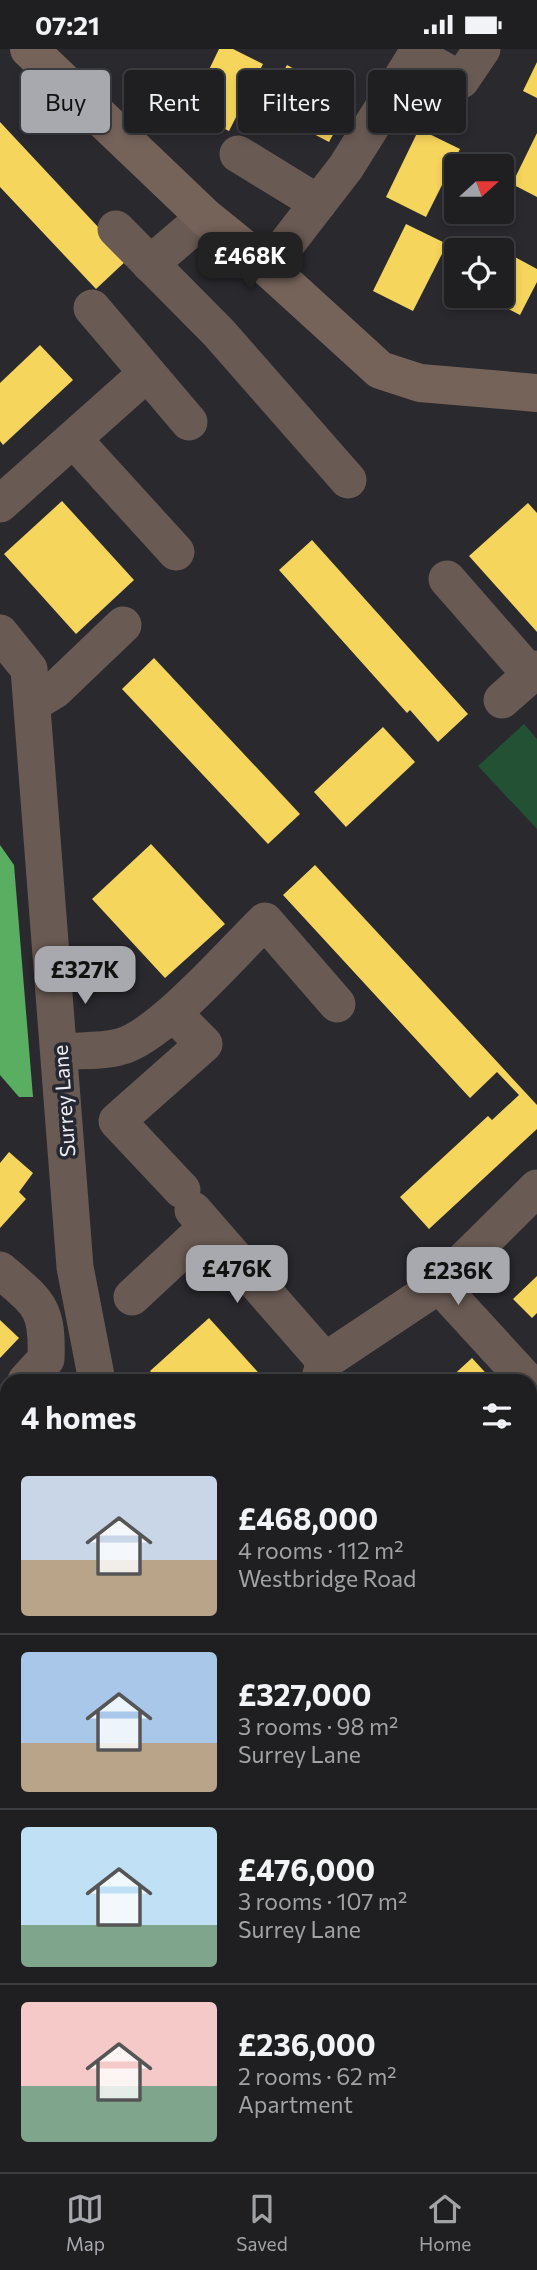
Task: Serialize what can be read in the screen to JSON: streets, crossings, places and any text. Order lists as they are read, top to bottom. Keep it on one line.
{"streets":{"street":["Surrey Lane"]},"north":"right","page":{"status":"07:21","chip":["Buy","Rent","Filters","New"],"price":["£468K","£327K","£476K","£236K"],"heading":"4 homes","list":[{"name":"£468,000","note":"4 rooms · 112 m² · Westbridge Road"},{"name":"£327,000","note":"3 rooms · 98 m² · Surrey Lane"},{"name":"£476,000","note":"3 rooms · 107 m² · Surrey Lane"},{"name":"£236,000","note":"2 rooms · 62 m² · Apartment"}],"tabs":["Map","Saved","Home"]}}
